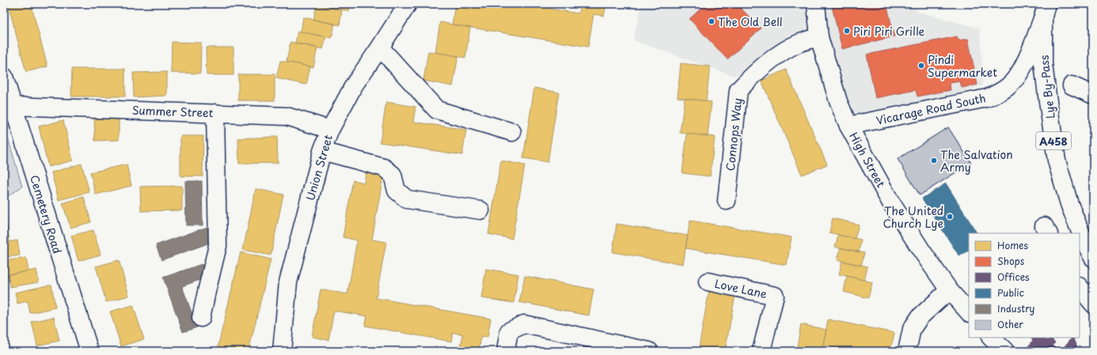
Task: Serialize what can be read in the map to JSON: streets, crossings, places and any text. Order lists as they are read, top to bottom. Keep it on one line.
{"streets":{"main road":["Lye By-Pass","Vicarage Road South","Summer Street","Connops Way","A458","High Street","Union Street","Cemetery Road","Love Lane"]},"crossings":[["Lye By-Pass","Vicarage Road South"],["Vicarage Road South","High Street"],["Summer Street","Union Street"],["Summer Street","Cemetery Road"],["Connops Way","High Street"]],"places":["The Old Bell","Piri Piri Grille","Pindi Supermarket","The Salvation Army","The United Church Lye"],"legend":["Homes","Shops","Offices","Public","Industry","Other"]}
